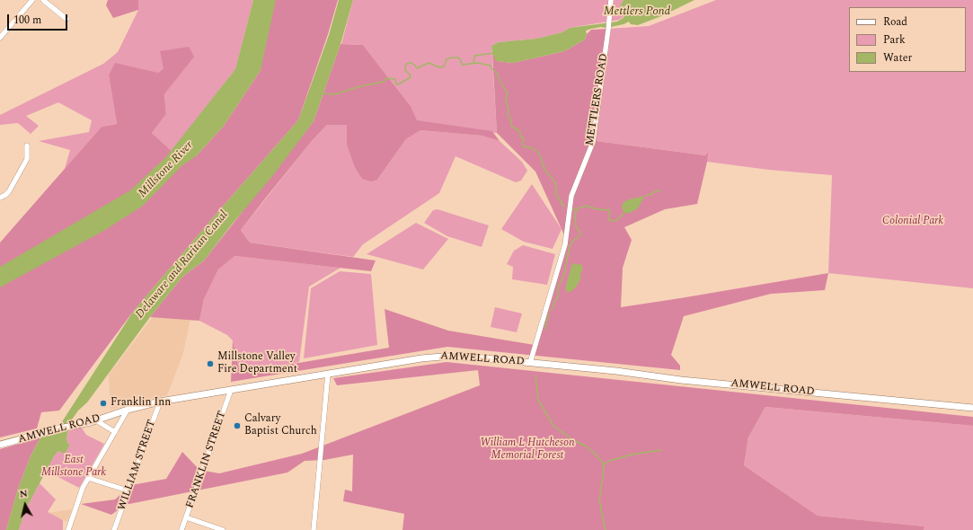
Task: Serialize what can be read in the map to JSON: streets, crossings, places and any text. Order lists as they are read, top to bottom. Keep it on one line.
{"streets":{"main road":["AMWELL ROAD"],"street":["METTLERS ROAD","FRANKLIN STREET","WILLIAM STREET"]},"crossings":[["METTLERS ROAD","AMWELL ROAD"],["AMWELL ROAD","FRANKLIN STREET"],["AMWELL ROAD","WILLIAM STREET"]],"water":["Mettlers Pond","Millstone River","Delaware and Raritan Canal"],"parks":["Colonial Park","William L Hutcheson Memorial Forest","East Millstone Park"],"places":["Millstone Valley Fire Department","Franklin Inn","Calvary Baptist Church"],"legend":["Road","Park","Water"],"scale_bar":"100 m","north":"top"}
